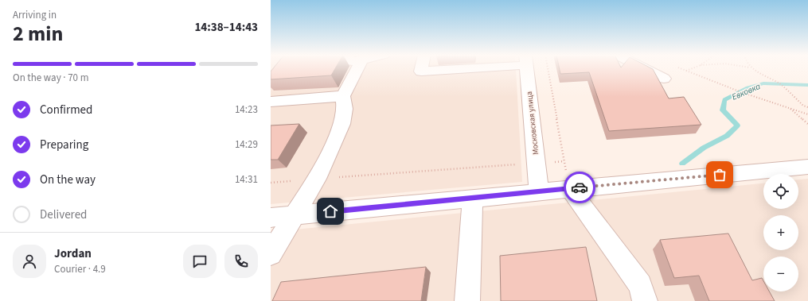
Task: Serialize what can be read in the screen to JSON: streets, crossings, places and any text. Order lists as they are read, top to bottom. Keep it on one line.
{"streets":{"street":["Московская улица"]},"water":["Евковка"],"page":{"heading":["2 min","Arriving in","14:38–14:43"],"panel":["Jordan","Courier · 4.9"],"bar":"On the way · 70 m","list":[["Confirmed","14:23"],["Preparing","14:29"],["On the way","14:31"],"Delivered"],"map_buttons":["+","−"]}}
